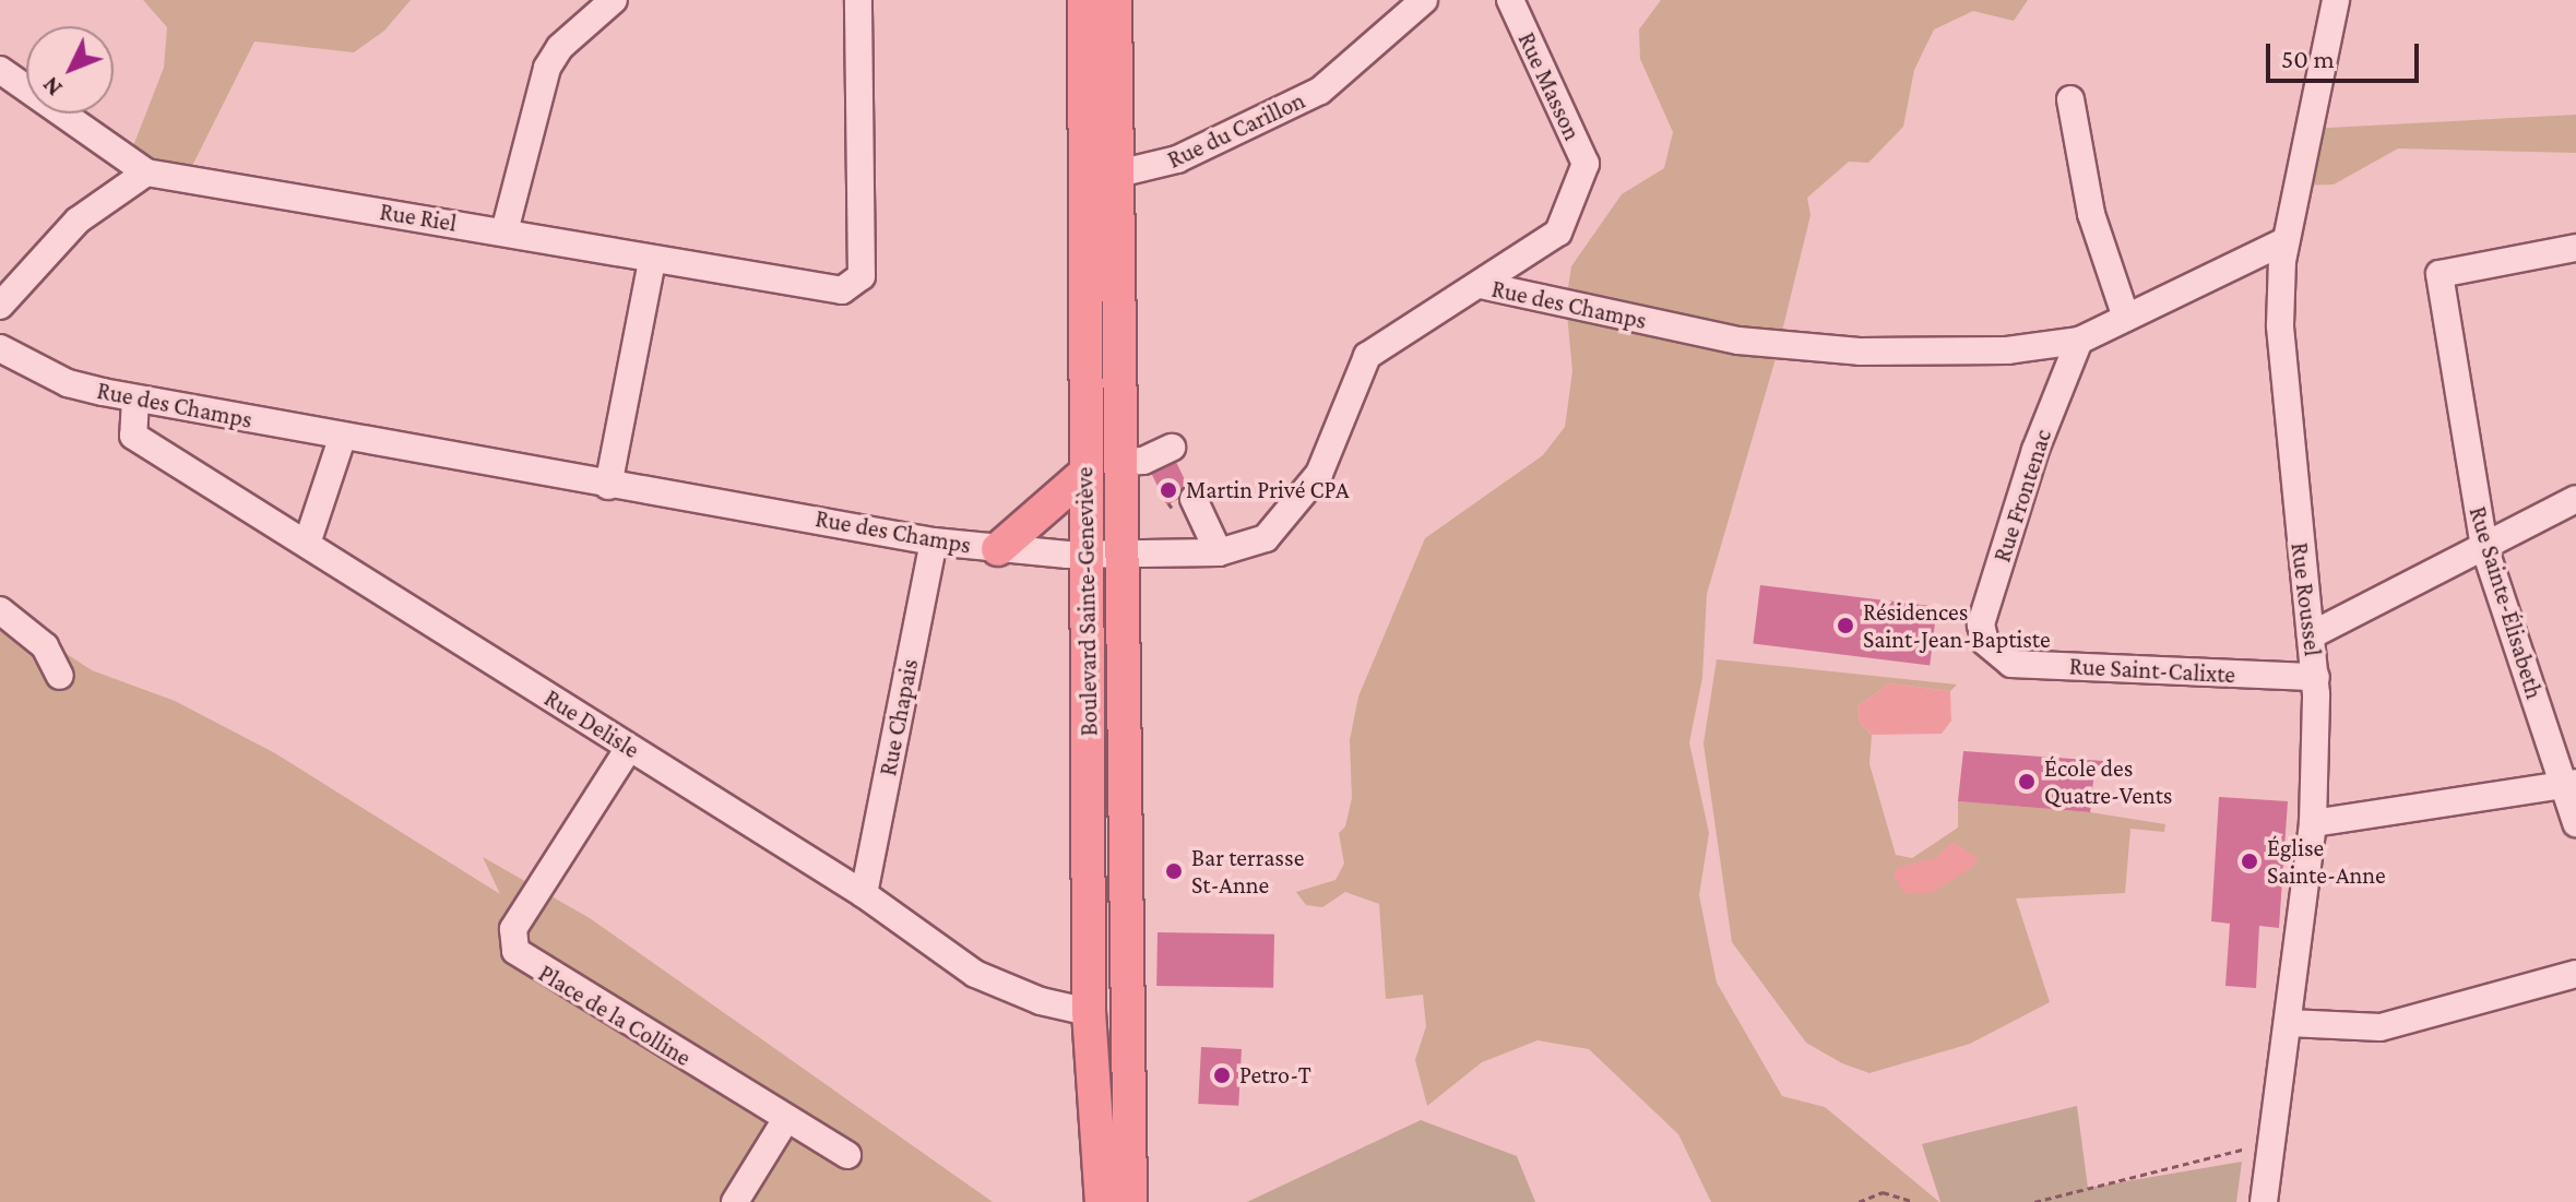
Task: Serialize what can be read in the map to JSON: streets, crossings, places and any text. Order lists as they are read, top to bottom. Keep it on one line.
{"streets":{"main road":["Boulevard Sainte-Geneviève"],"street":["Rue Masson","Rue du Carillon","Rue Riel","Rue des Champs","Rue Frontenac","Rue Roussel","Rue Sainte-Élisabeth","Rue Saint-Calixte","Rue Chapais","Rue Delisle","Place de la Colline"]},"crossings":[["Rue Masson","Rue des Champs"],["Rue du Carillon","Boulevard Sainte-Geneviève"],["Rue des Champs","Rue Frontenac"],["Rue des Champs","Rue Roussel"],["Rue des Champs","Boulevard Sainte-Geneviève"],["Rue des Champs","Rue Chapais"],["Rue des Champs","Rue Delisle"],["Rue Frontenac","Rue Saint-Calixte"],["Rue Roussel","Rue Saint-Calixte"],["Boulevard Sainte-Geneviève","Rue Delisle"],["Rue Chapais","Rue Delisle"],["Rue Delisle","Place de la Colline"]],"places":["Martin Privé CPA","Résidences Saint-Jean-Baptiste","École des Quatre-Vents","Église Sainte-Anne","Bar terrasse St-Anne","Petro-T"],"scale_bar":"50 m","north":"bottom left"}
